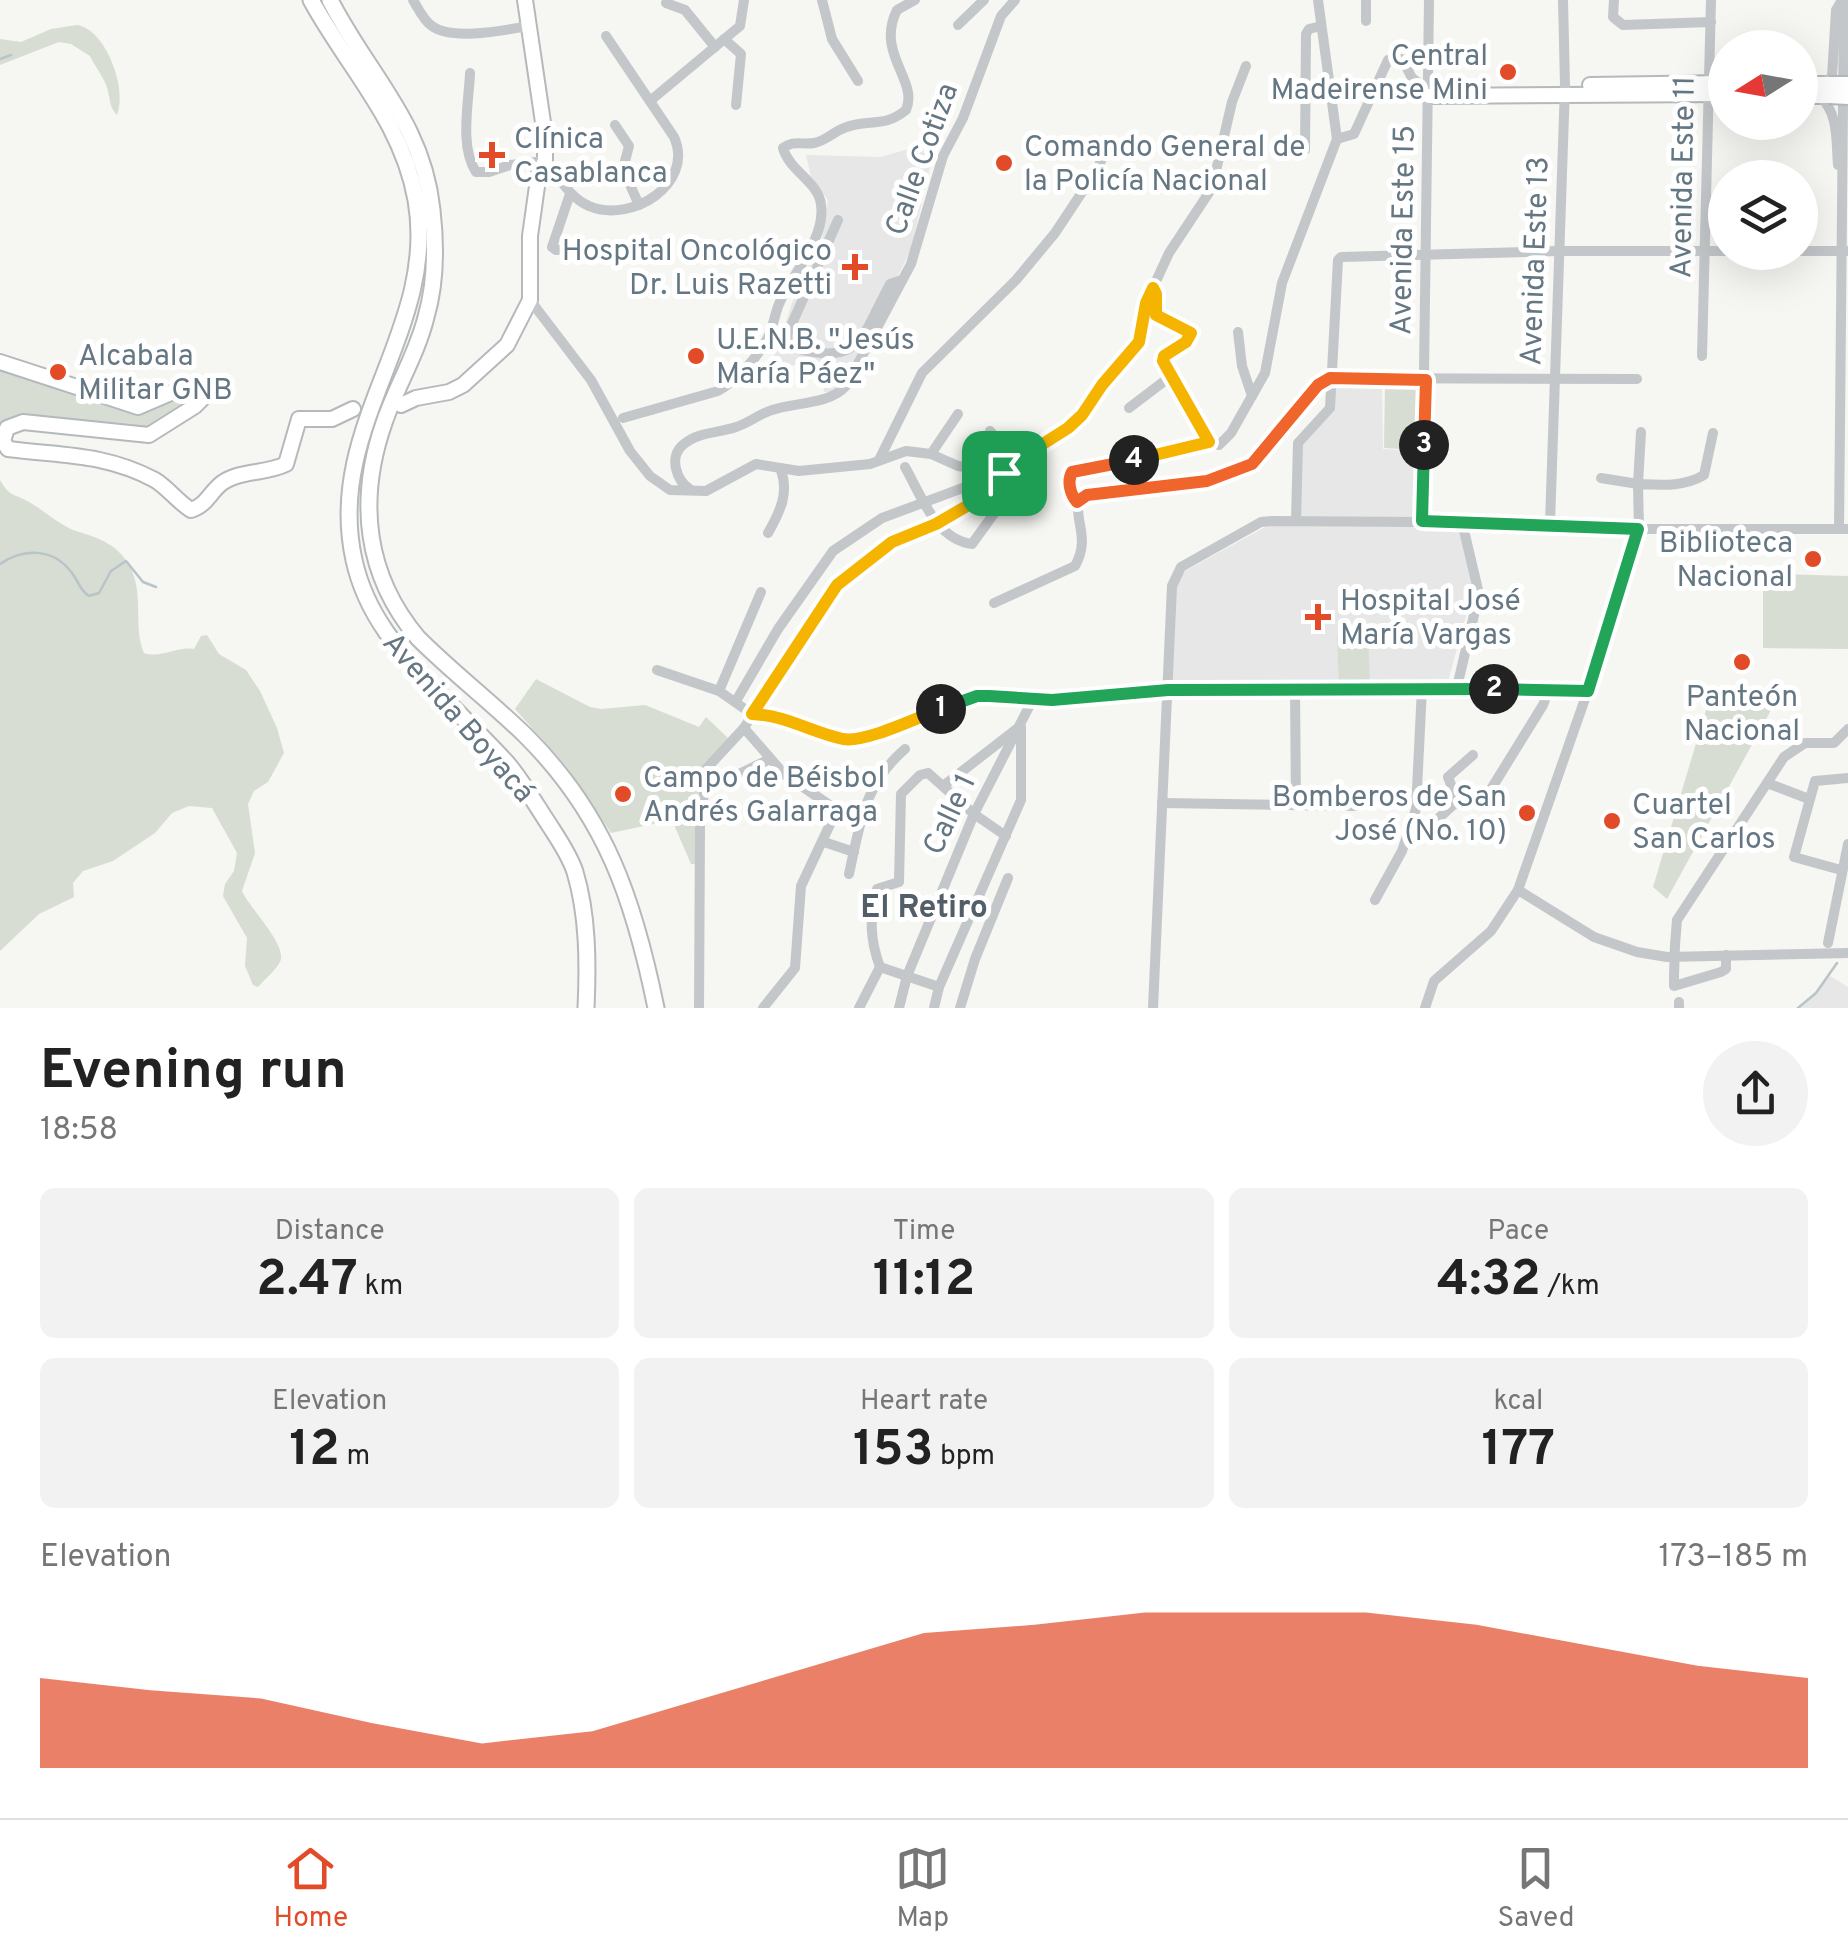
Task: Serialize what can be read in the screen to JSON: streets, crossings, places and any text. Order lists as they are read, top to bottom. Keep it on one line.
{"streets":{"highway":["Avenida Boyacá"],"street":["Calle Cotiza","Avenida Este 11","Avenida Este 15","Avenida Este 13","Calle 1"]},"districts":["El Retiro"],"places":{"other":["Central Madeirense Mini","Comando General de la Policía Nacional","U.E.N.B. \"Jesús María Páez\"","Alcabala Militar GNB","Biblioteca Nacional","Panteón Nacional","Campo de Béisbol Andrés Galarraga","Bomberos de San José (No. 10)","Cuartel San Carlos"],"health":["Clínica Casablanca","Hospital Oncológico Dr. Luis Razetti","Hospital José María Vargas"]},"north":"left","page":{"pins":["3","4","2","1"],"heading":["Evening run","18:58"],"stats":[["Distance","2.47 km"],["Time","11:12"],["Pace","4:32 /km"],["Elevation","12 m"],["Heart rate","153 bpm"],["kcal","177"]],"chart":["Elevation","173–185 m"],"tabs":["Home","Map","Saved"]}}
